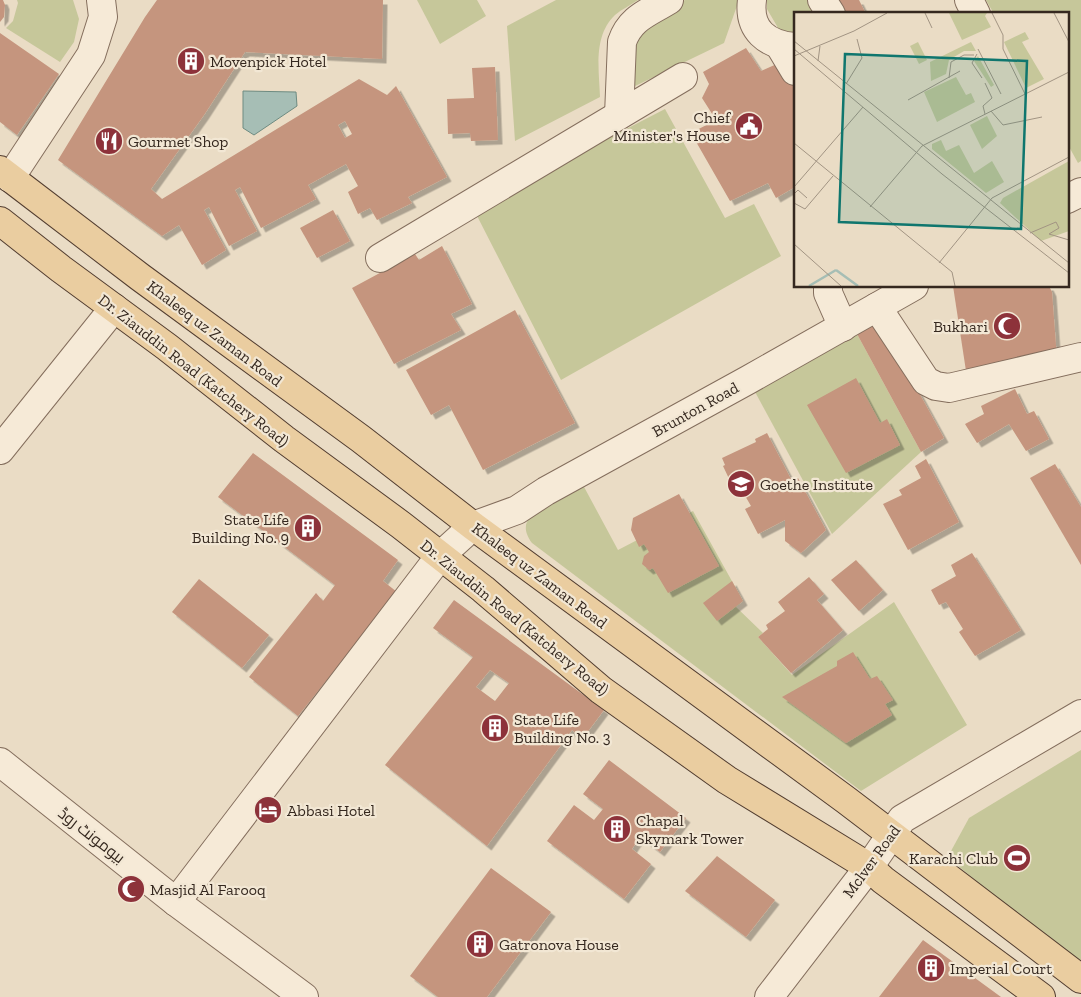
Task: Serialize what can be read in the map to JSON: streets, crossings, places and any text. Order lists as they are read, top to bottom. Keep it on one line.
{"streets":{"main road":["Khaleeq uz Zaman Road","Dr. Ziauddin Road (Katchery Road)"],"street":["Brunton Road","بیومونٹ روڈ","Mclver Road"]},"crossings":[["Khaleeq uz Zaman Road","Brunton Road"],["Khaleeq uz Zaman Road","Mclver Road"],["Dr. Ziauddin Road (Katchery Road)","Mclver Road"]],"places":{"building":["Movenpick Hotel","State Life Building No. 9","State Life Building No. 3","Chapal Skymark Tower","Gatronova House","Imperial Court"],"public building":["Chief Minister's House"],"restaurant":["Gourmet Shop"],"mosque":["Bukhari","Masjid Al Farooq"],"school or university":["Goethe Institute"],"hotel":["Abbasi Hotel"],"sports":["Karachi Club"]}}
